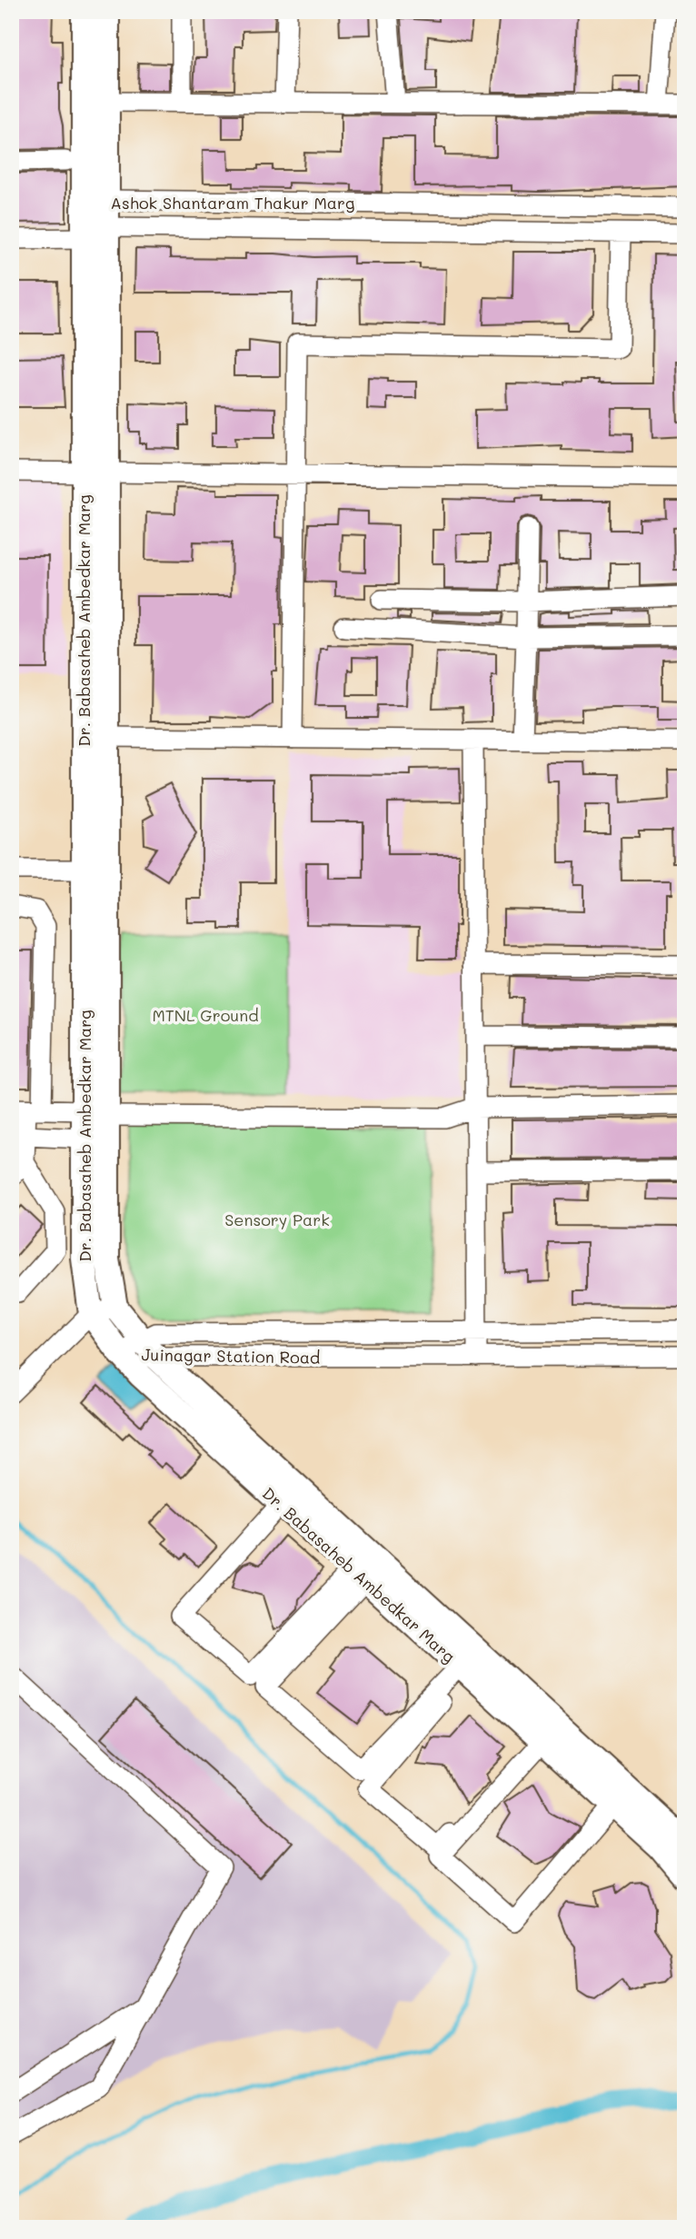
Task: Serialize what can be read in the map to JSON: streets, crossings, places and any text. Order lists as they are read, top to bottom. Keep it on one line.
{"streets":{"main road":["Dr. Babasaheb Ambedkar Marg"],"street":["Ashok Shantaram Thakur Marg","Juinagar Station Road"]},"crossings":[["Ashok Shantaram Thakur Marg","Dr. Babasaheb Ambedkar Marg"],["Dr. Babasaheb Ambedkar Marg","Juinagar Station Road"]],"parks":["MTNL Ground","Sensory Park"]}
